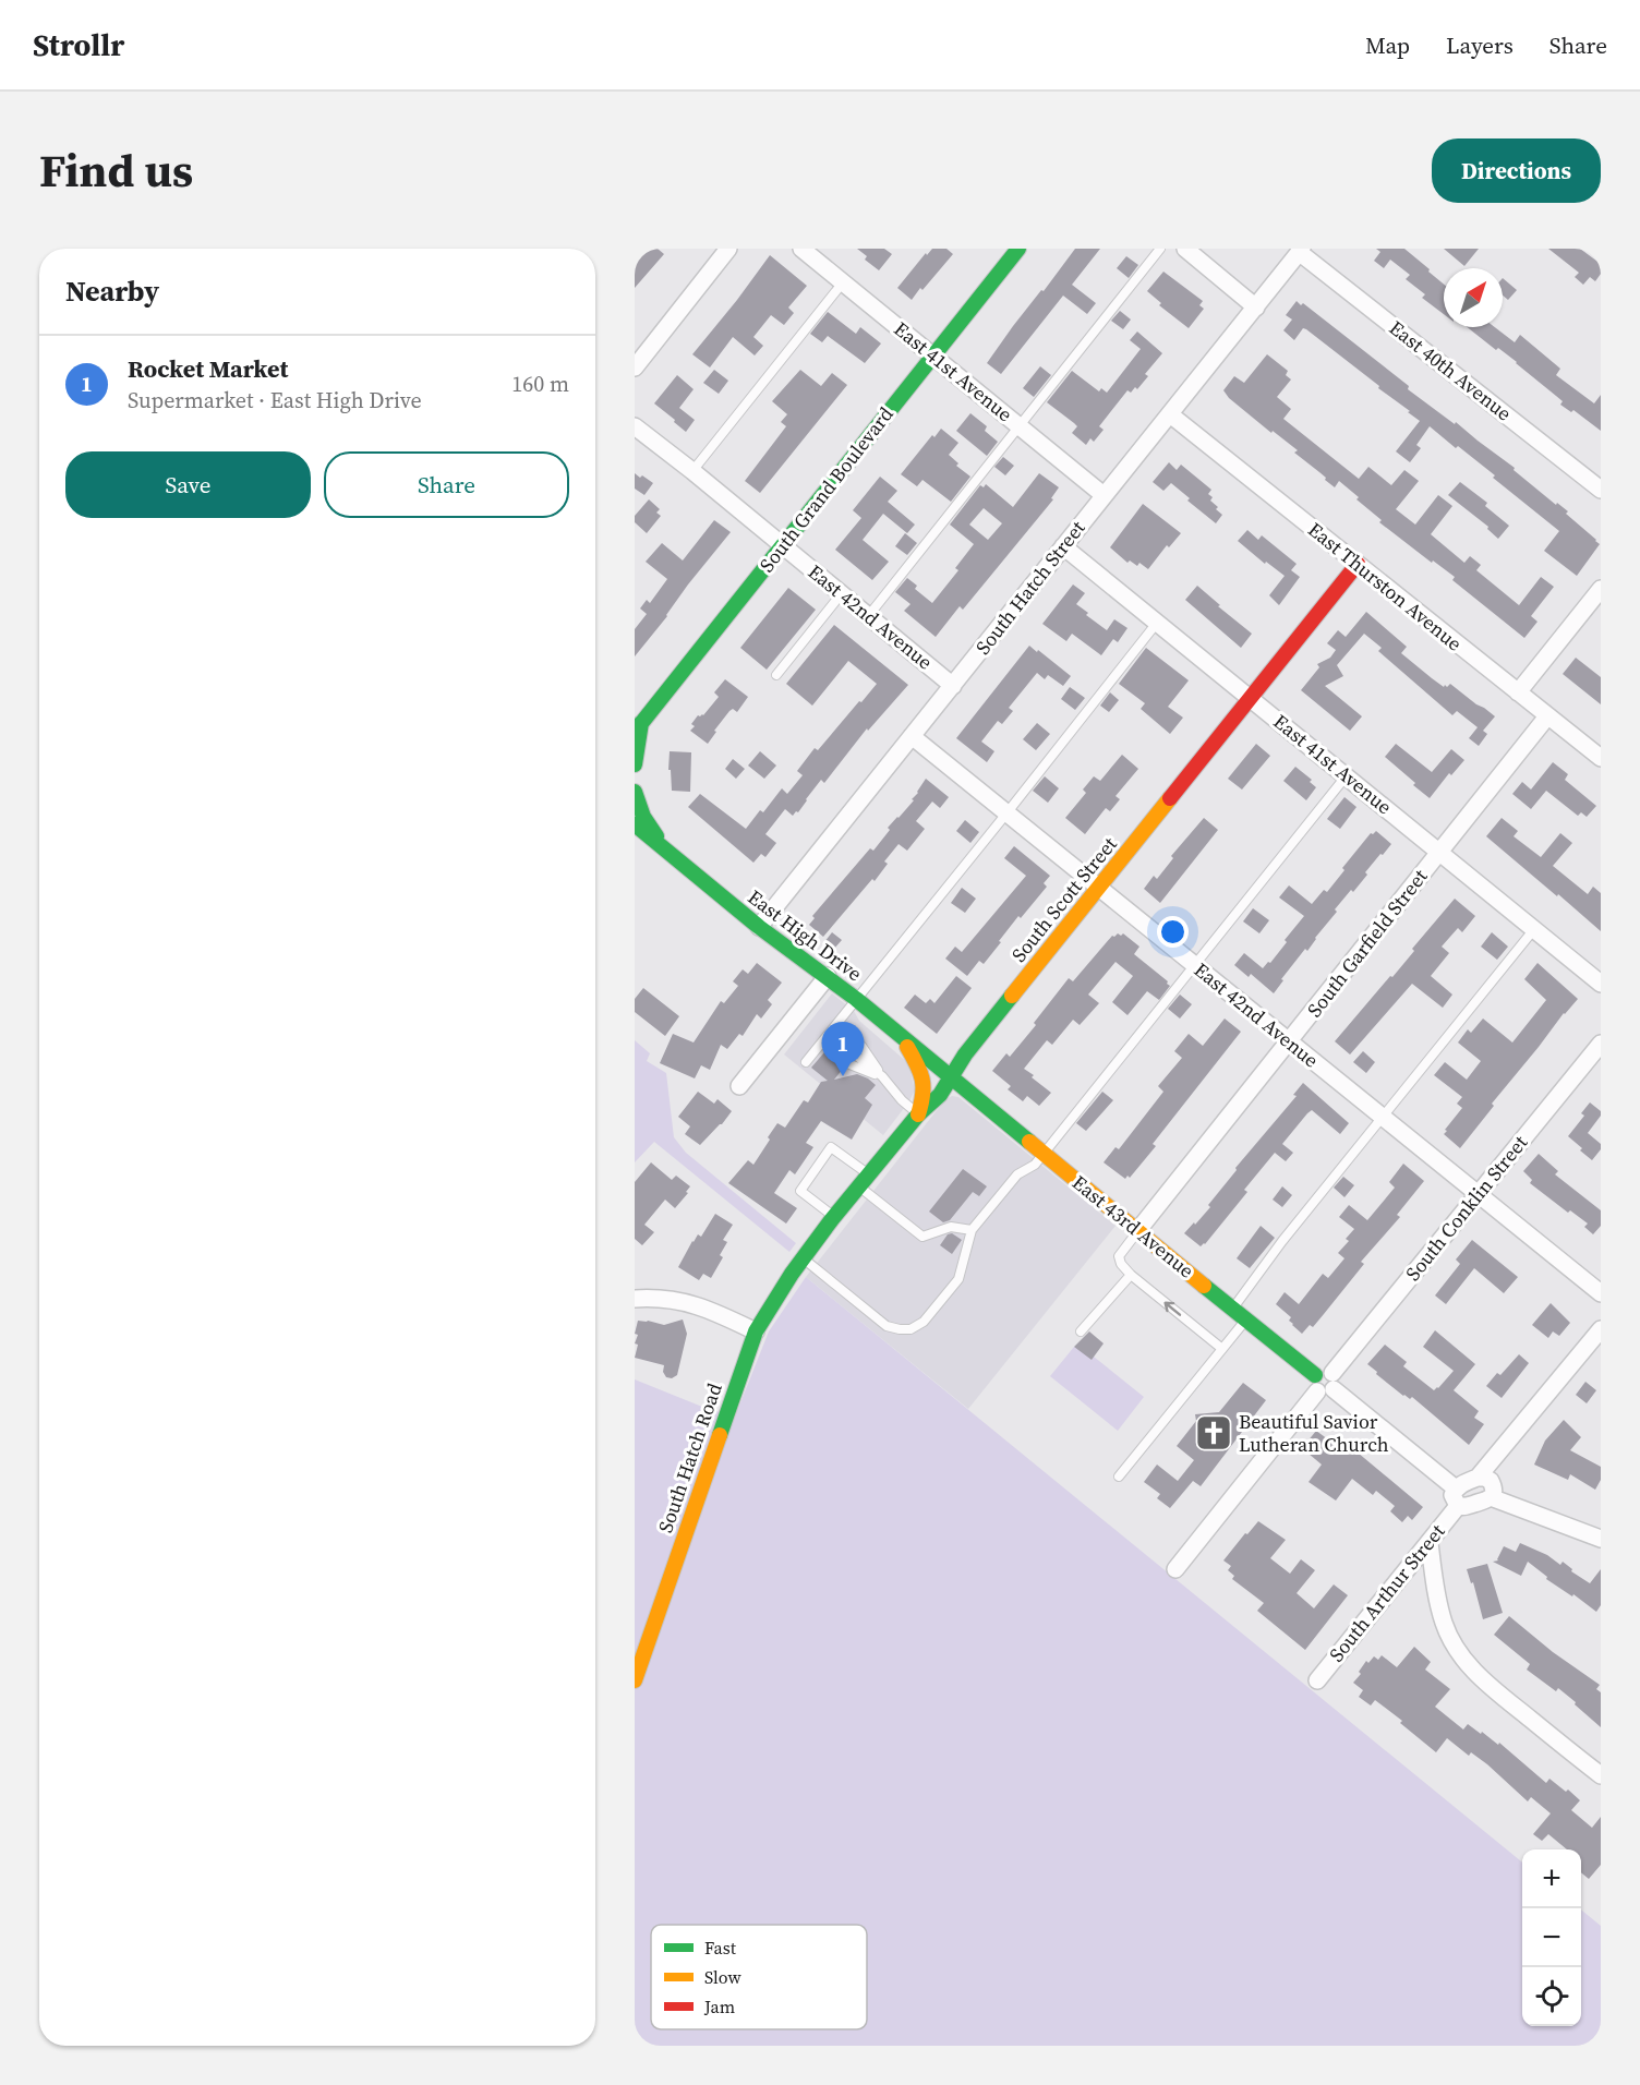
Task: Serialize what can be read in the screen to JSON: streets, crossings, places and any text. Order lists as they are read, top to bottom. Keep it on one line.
{"streets":{"main road":["South Grand Boulevard","South Scott Street","East High Drive","East 43rd Avenue","South Hatch Road"],"street":["East 40th Avenue","East 41st Avenue","East Thurston Avenue","South Hatch Street","East 42nd Avenue","South Garfield Street","South Conklin Street","South Arthur Street"]},"crossings":[["East 40th Avenue","South Hatch Street"],["East 41st Avenue","South Grand Boulevard"],["East 41st Avenue","South Hatch Street"],["East 41st Avenue","South Scott Street"],["East 41st Avenue","South Garfield Street"],["South Grand Boulevard","East 42nd Avenue"],["East Thurston Avenue","South Hatch Street"],["East Thurston Avenue","South Scott Street"],["East Thurston Avenue","South Garfield Street"],["South Hatch Street","East 42nd Avenue"],["South Hatch Street","East High Drive"],["East 42nd Avenue","South Scott Street"],["East 42nd Avenue","South Garfield Street"],["East 42nd Avenue","South Conklin Street"],["South Scott Street","East High Drive"],["South Scott Street","East 43rd Avenue"],["South Scott Street","South Hatch Road"],["East High Drive","East 43rd Avenue"],["South Garfield Street","East 43rd Avenue"],["South Conklin Street","East 43rd Avenue"],["East 43rd Avenue","South Arthur Street"]],"places":{"church":["Beautiful Savior Lutheran Church"]},"legend":["Fast","Slow","Jam"],"north":"top right","page":{"header":"Strollr","nav":["Map","Layers","Share"],"title":"Find us","buttons":["Directions",["Save","Share"]],"heading":"Nearby","list":[{"mark":"1","name":"Rocket Market","note":"Supermarket · East High Drive","value":"160 m"}],"pins":"1","map_buttons":["+","−"]}}
